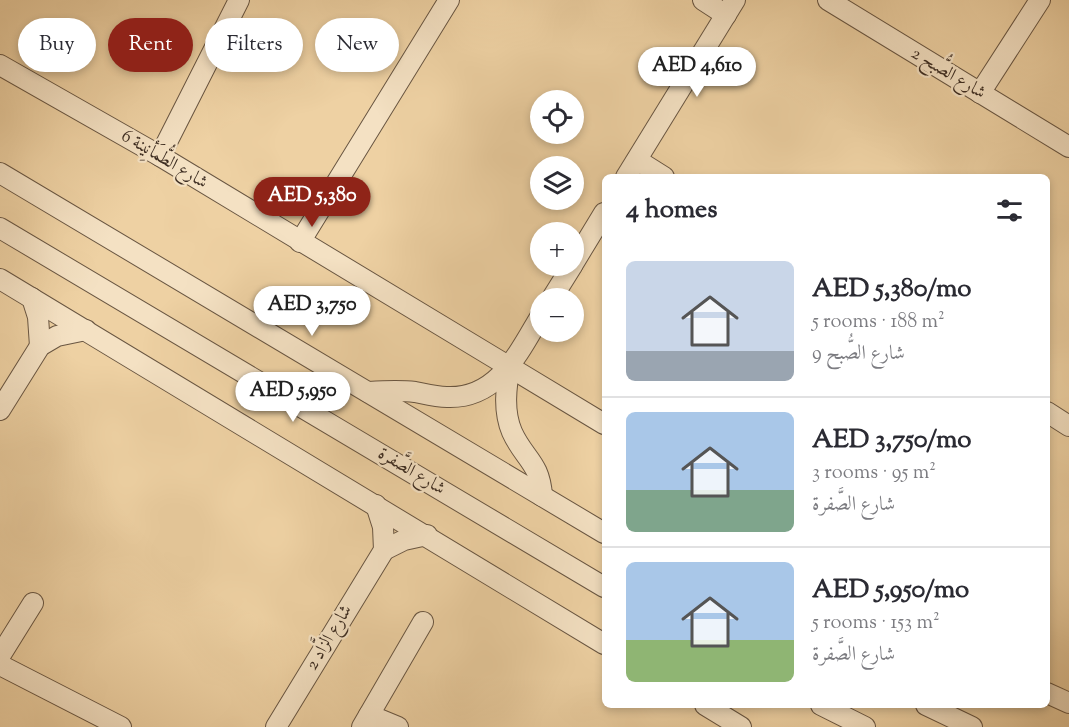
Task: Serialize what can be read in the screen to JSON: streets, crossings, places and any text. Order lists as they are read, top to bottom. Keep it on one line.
{"streets":{"street":["شارع الصُّبح 2","شارع الطُّمَأنِينة 6","شارع الصَّفرة","شارع الزَّاد 2"]},"page":{"chip":["Buy","Rent","Filters","New"],"price":["AED 4,610","AED 5,380","AED 3,750","AED 5,950"],"map_buttons":["+","−"],"heading":"4 homes","list":[{"name":"AED 5,380/mo","note":"5 rooms · 188 m² · شارع الصُّبح 9"},{"name":"AED 3,750/mo","note":"3 rooms · 95 m² · شارع الصَّفرة"},{"name":"AED 5,950/mo","note":"5 rooms · 153 m² · شارع الصَّفرة"}]}}
